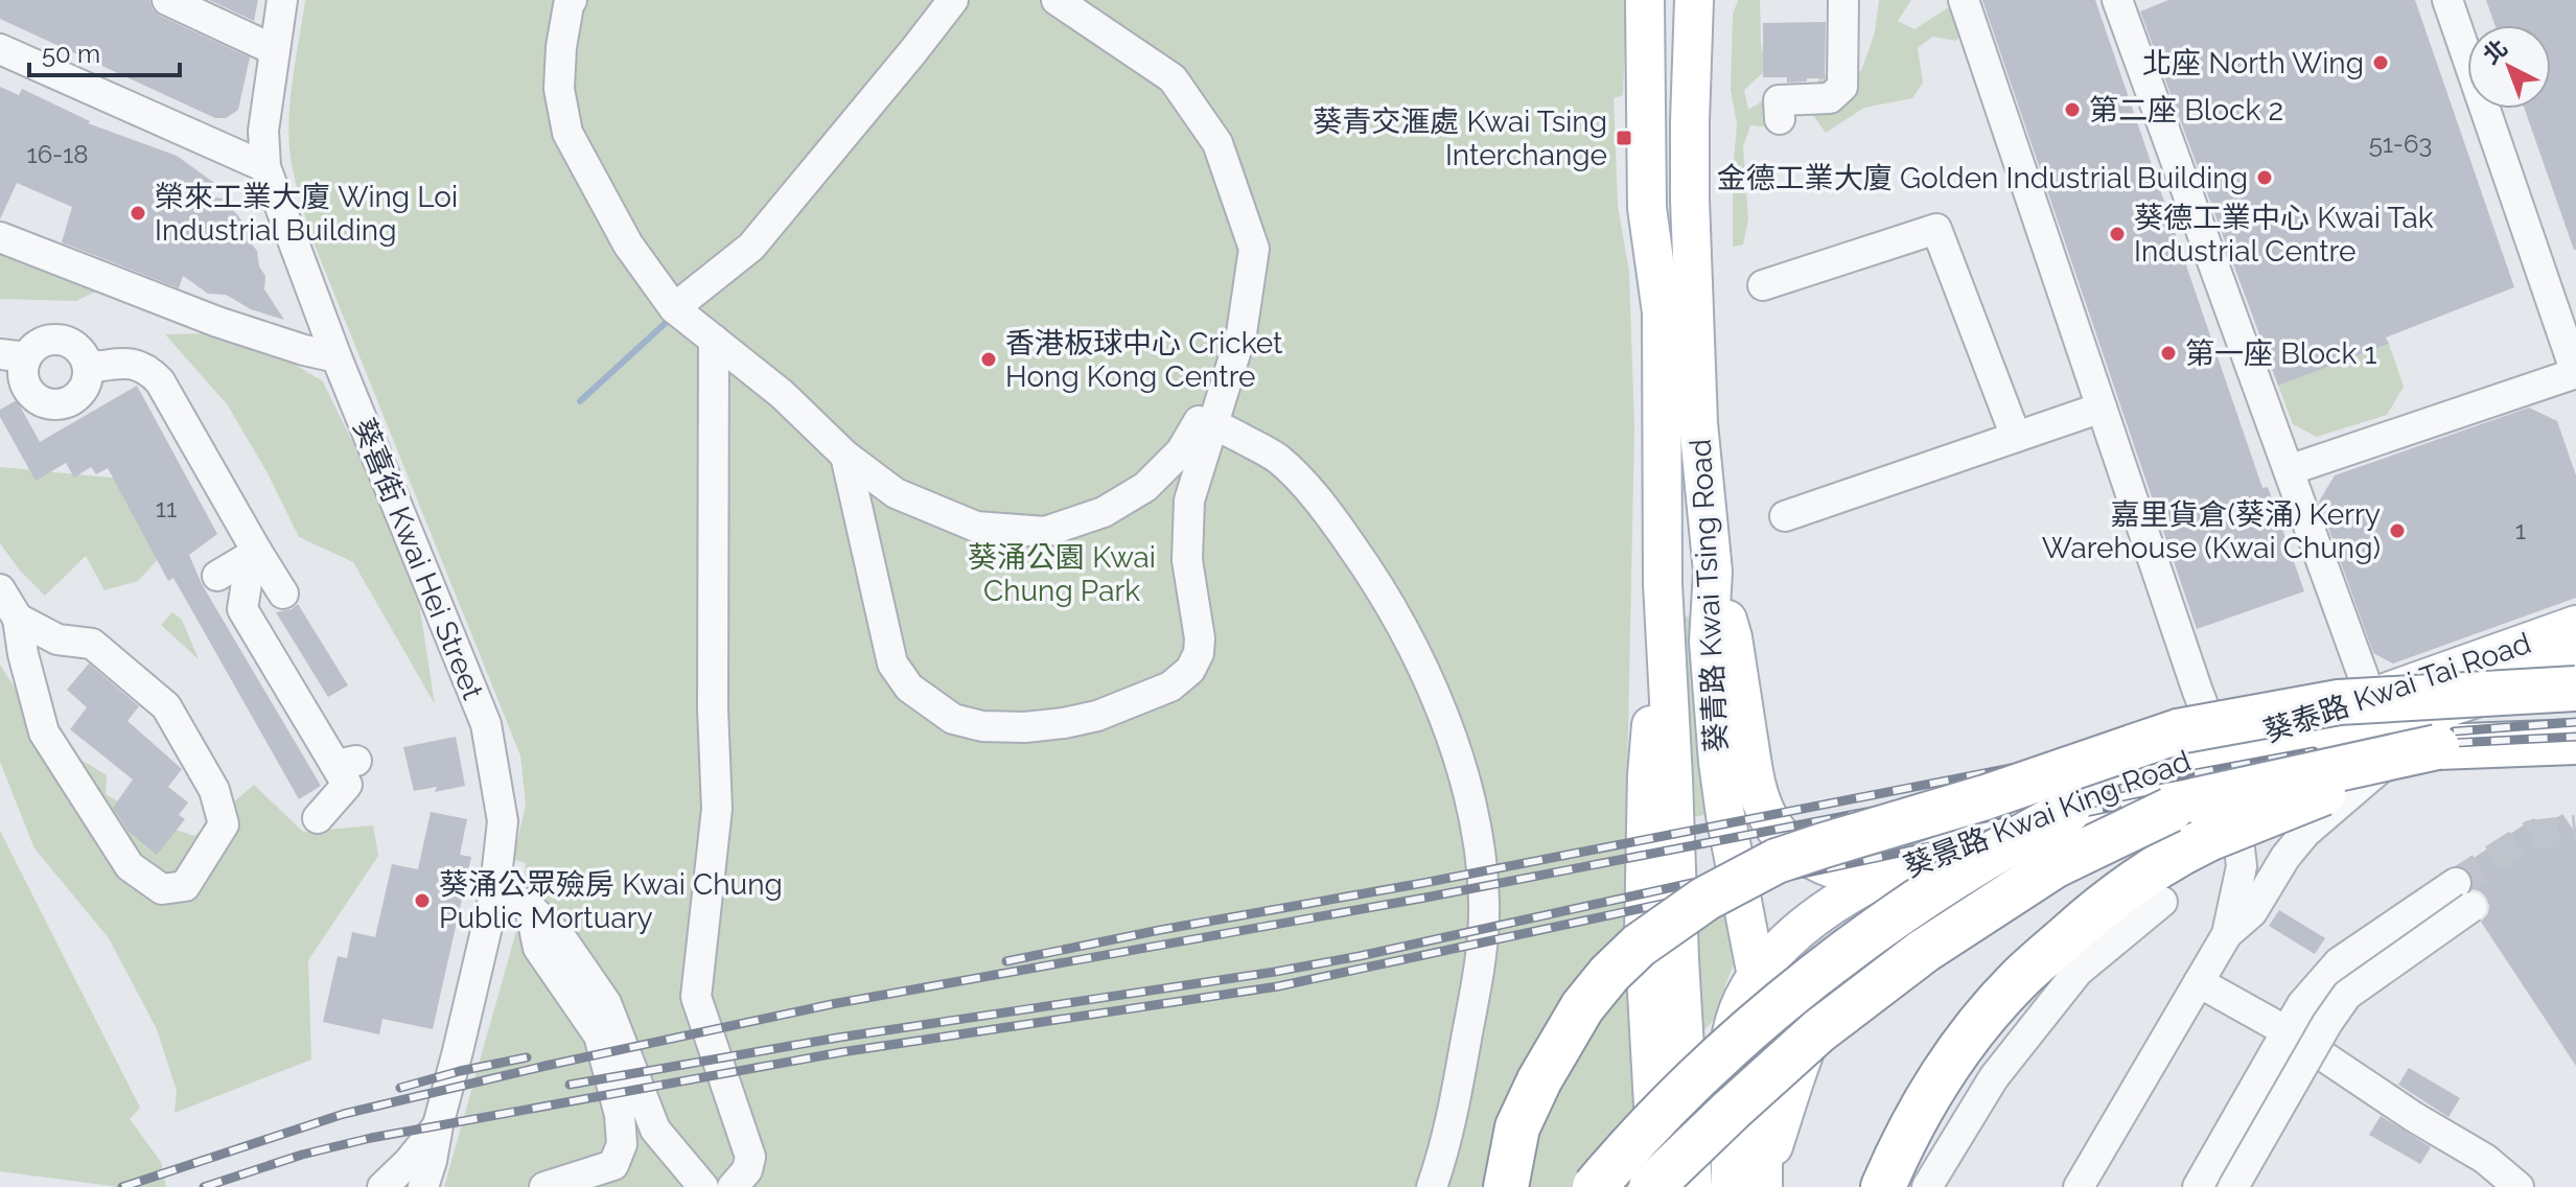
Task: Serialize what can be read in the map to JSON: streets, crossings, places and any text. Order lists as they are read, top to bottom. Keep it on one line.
{"streets":{"main road":["葵青路 Kwai Tsing Road","葵泰路 Kwai Tai Road","葵景路 Kwai King Road"],"street":["葵喜街 Kwai Hei Street"]},"crossings":[["葵青路 Kwai Tsing Road","葵景路 Kwai King Road"],["葵泰路 Kwai Tai Road","葵景路 Kwai King Road"]],"parks":["葵涌公園 Kwai Chung Park"],"places":{"other":["北座 North Wing","第二座 Block 2","金德工業大廈 Golden Industrial Building","榮來工業大廈 Wing Loi Industrial Building","葵德工業中心 Kwai Tak Industrial Centre","第一座 Block 1","香港板球中心 Cricket Hong Kong Centre","嘉里貨倉(葵涌) Kerry Warehouse (Kwai Chung)","葵涌公眾殮房 Kwai Chung Public Mortuary"],"transit":["葵青交滙處 Kwai Tsing Interchange"]},"house_numbers":["51-63","16-18","11","1"],"scale_bar":"50 m","north":"top left"}
